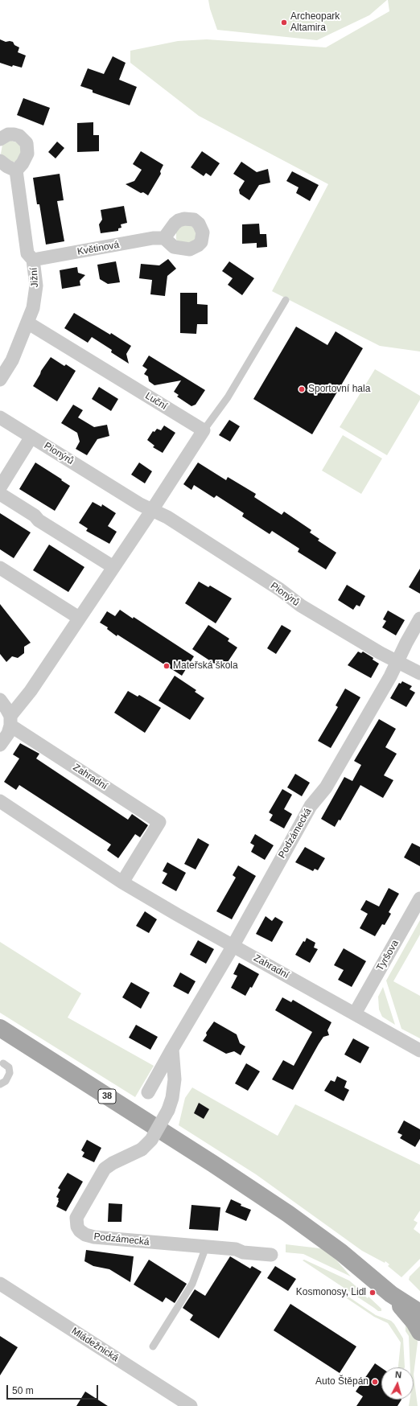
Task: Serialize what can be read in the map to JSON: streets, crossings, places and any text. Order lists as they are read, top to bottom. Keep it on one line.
{"streets":{"main road":["38"],"street":["Květinová","Jižní","Luční","Pionýrů","Zahradní","Podzámecká","Tyršova","Mládežnická"]},"crossings":[["Květinová","Jižní"],["Jižní","Luční"],["Pionýrů","Podzámecká"],["Zahradní","Podzámecká"],["Zahradní","Tyršova"]],"places":["Archeopark Altamira","Sportovní hala","Mateřská škola","Kosmonosy, Lidl","Auto Štěpán"],"scale_bar":"50 m","north":"top"}
